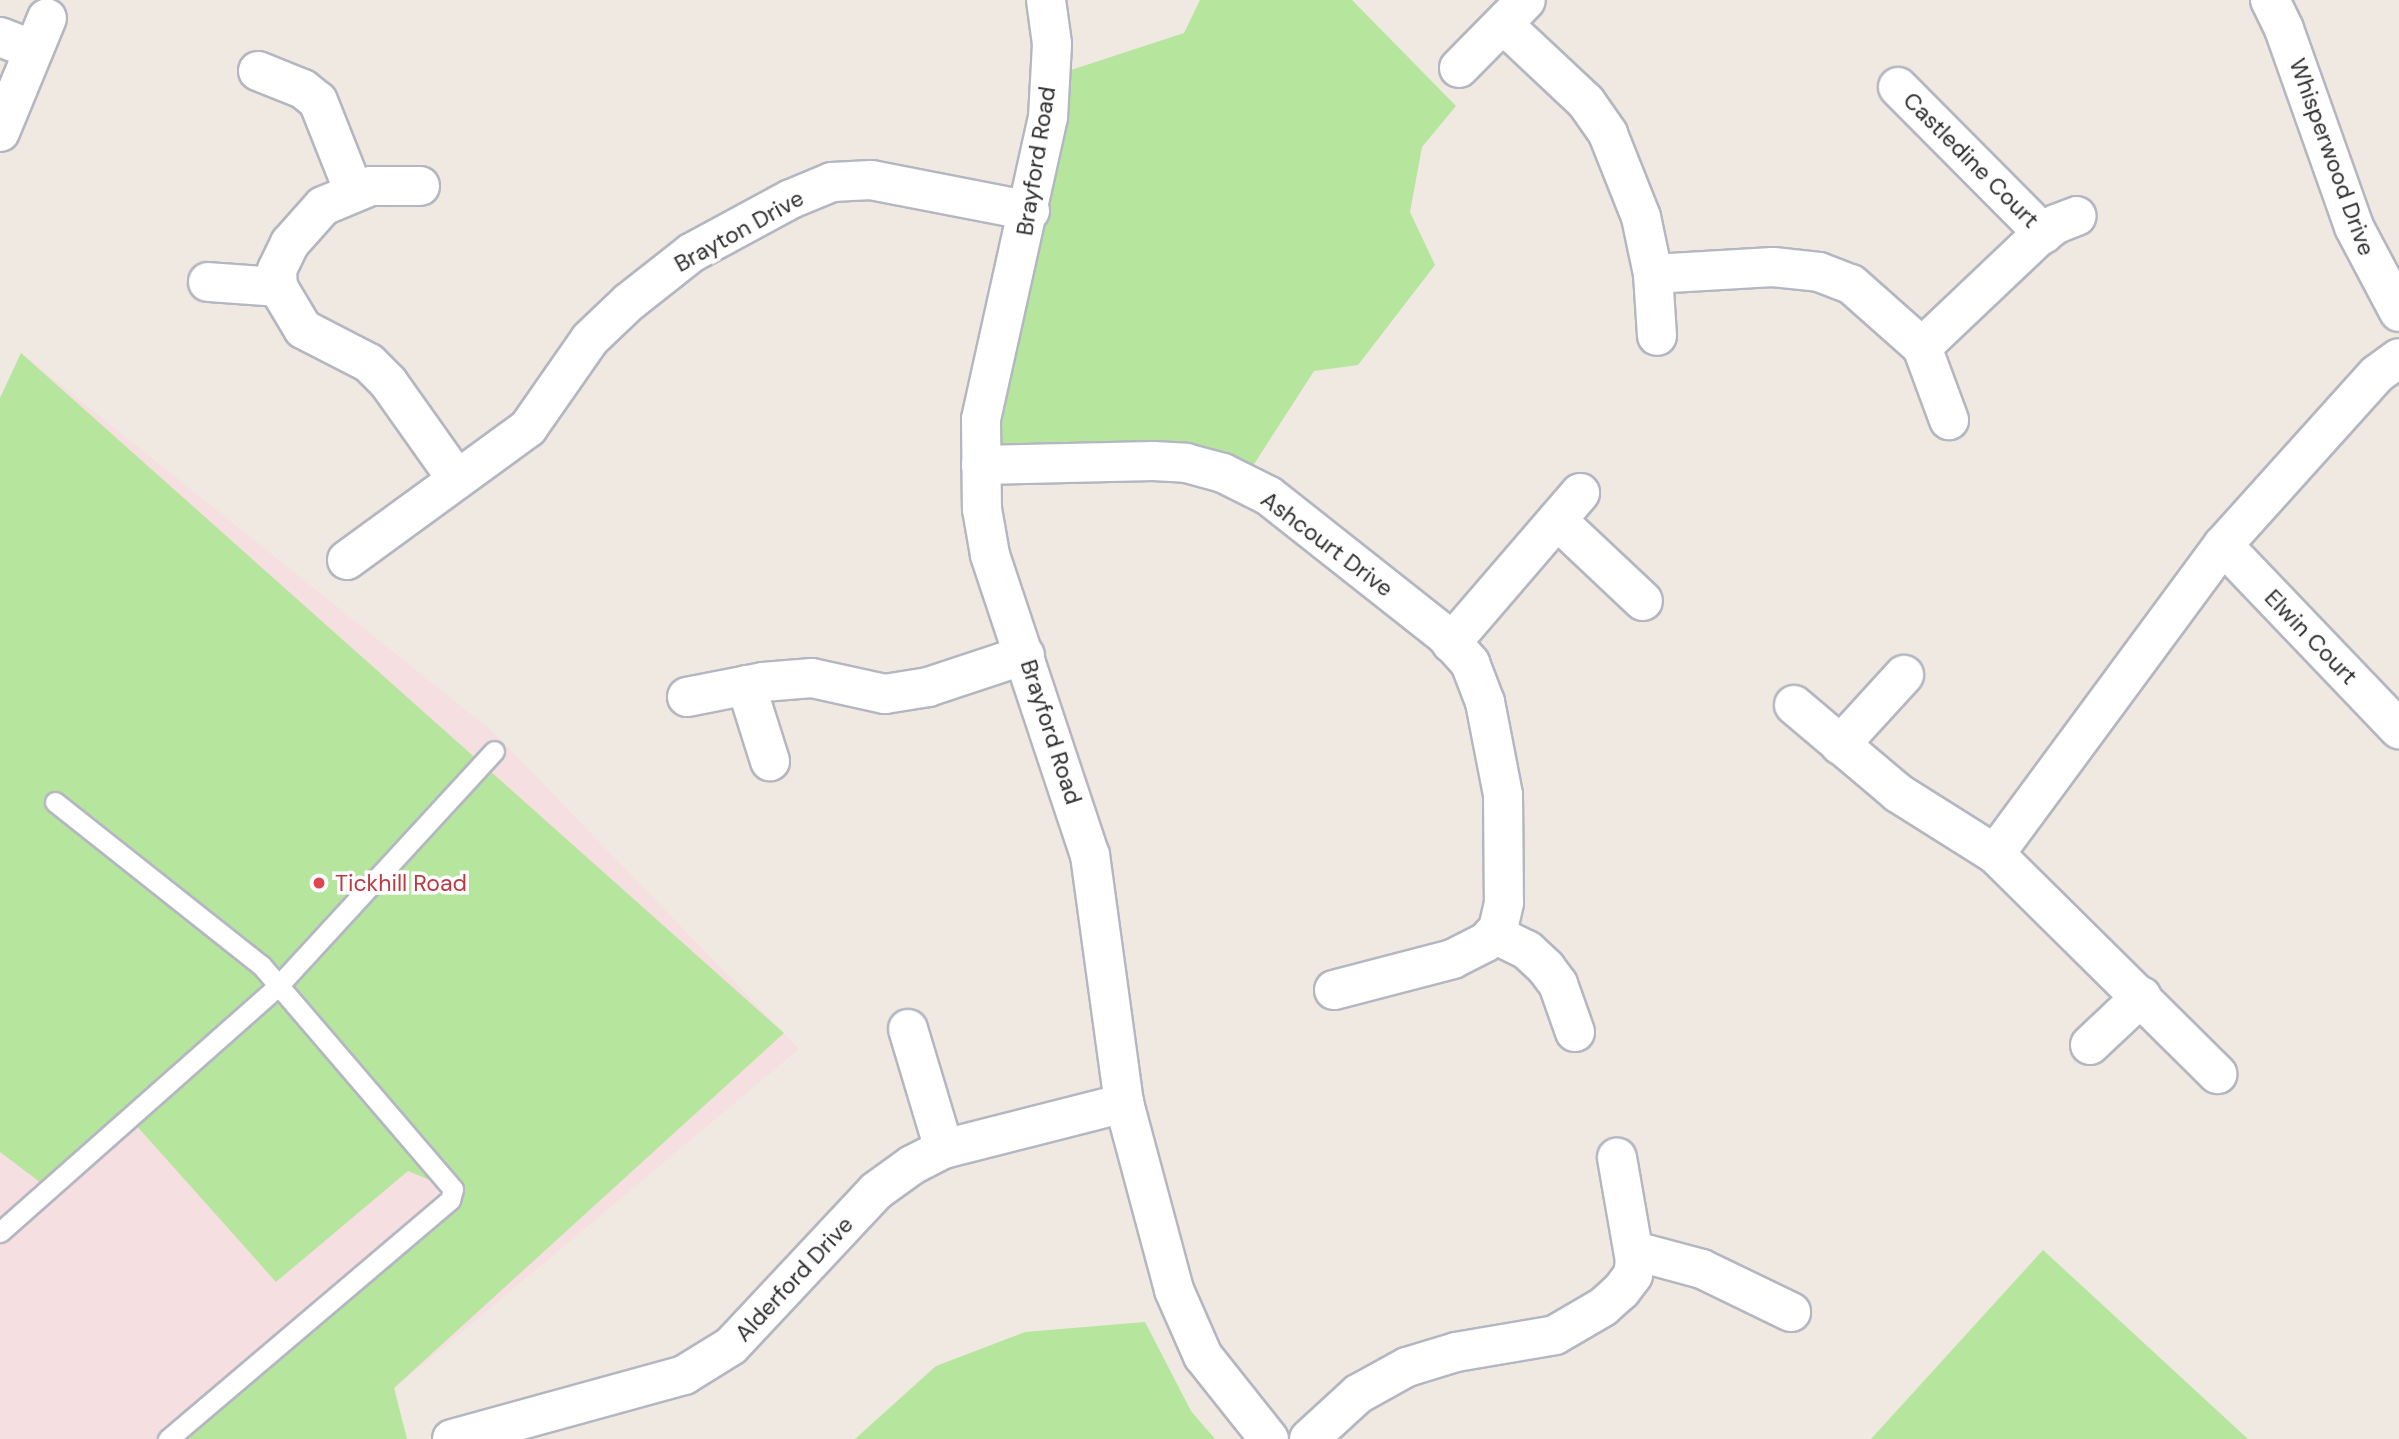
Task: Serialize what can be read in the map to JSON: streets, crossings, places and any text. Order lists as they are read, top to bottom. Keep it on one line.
{"streets":{"street":["Whisperwood Drive","Castledine Court","Brayford Road","Brayton Drive","Ashcourt Drive","Elwin Court","Alderford Drive"]},"crossings":[["Brayford Road","Brayton Drive"],["Brayford Road","Ashcourt Drive"],["Brayford Road","Alderford Drive"]],"places":["Tickhill Road"]}
